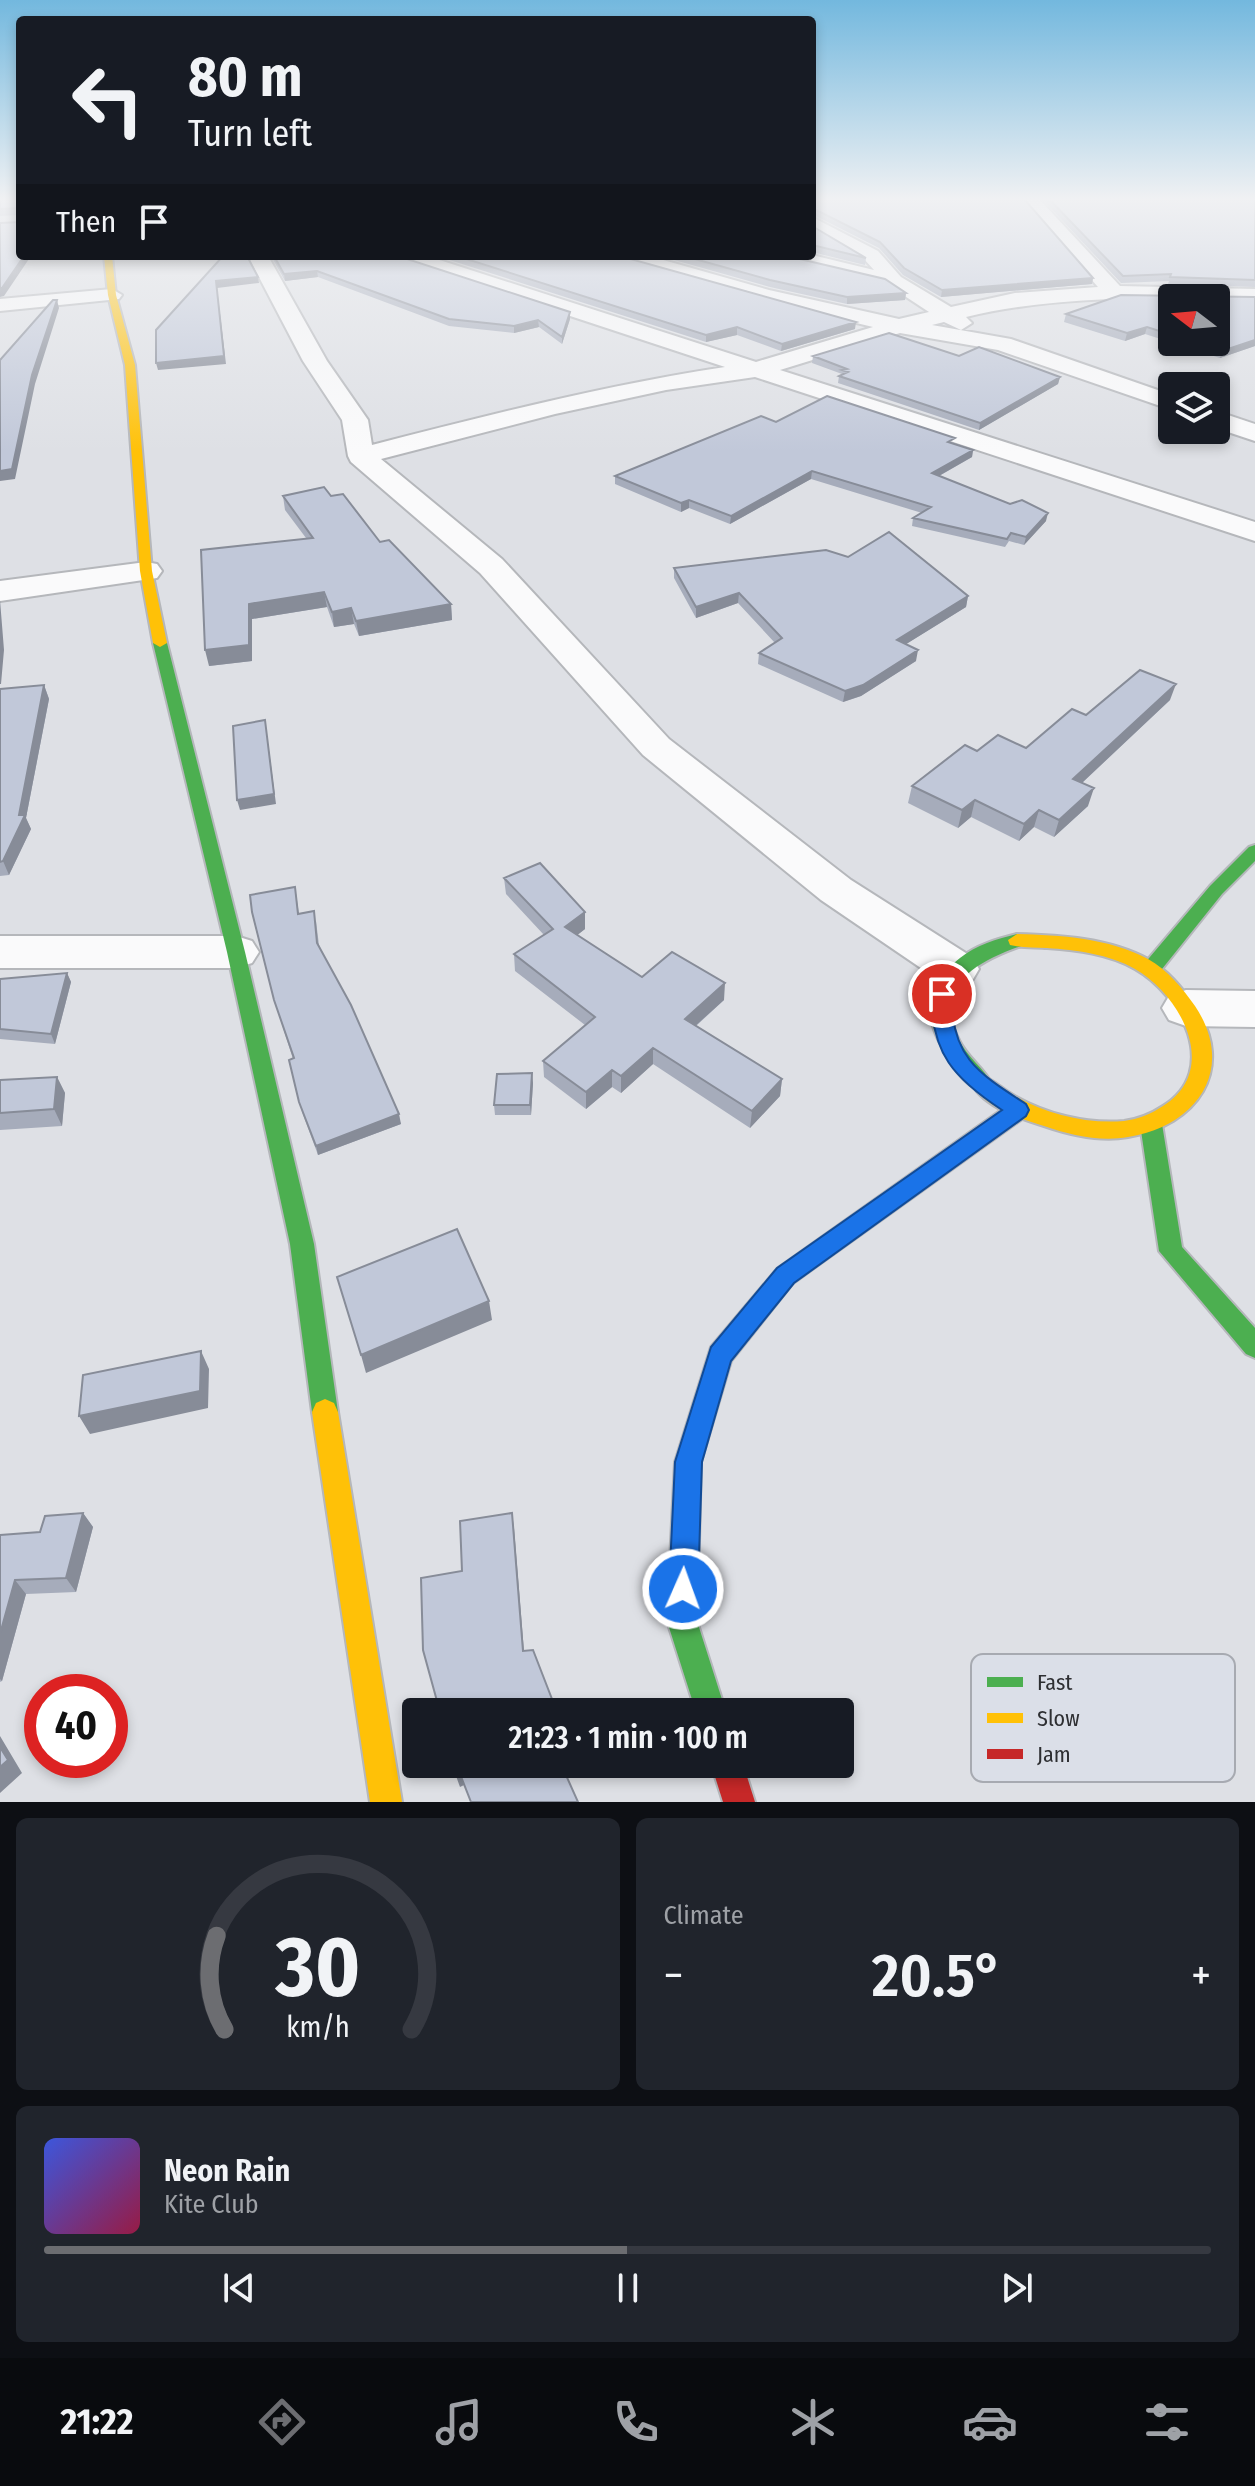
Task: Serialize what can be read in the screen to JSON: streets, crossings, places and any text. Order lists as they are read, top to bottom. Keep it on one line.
{"legend":["Fast","Slow","Jam"],"north":"left","page":{"turn":["80 m","Turn left"],"then":"Then","limit":"40","trip":"21:23 · 1 min · 100 m","tile":"Climate","heat":["−","20.5°","+"],"song":["Neon Rain","Kite Club"],"tabs":"21:22","gauge":["30","km/h"]}}
